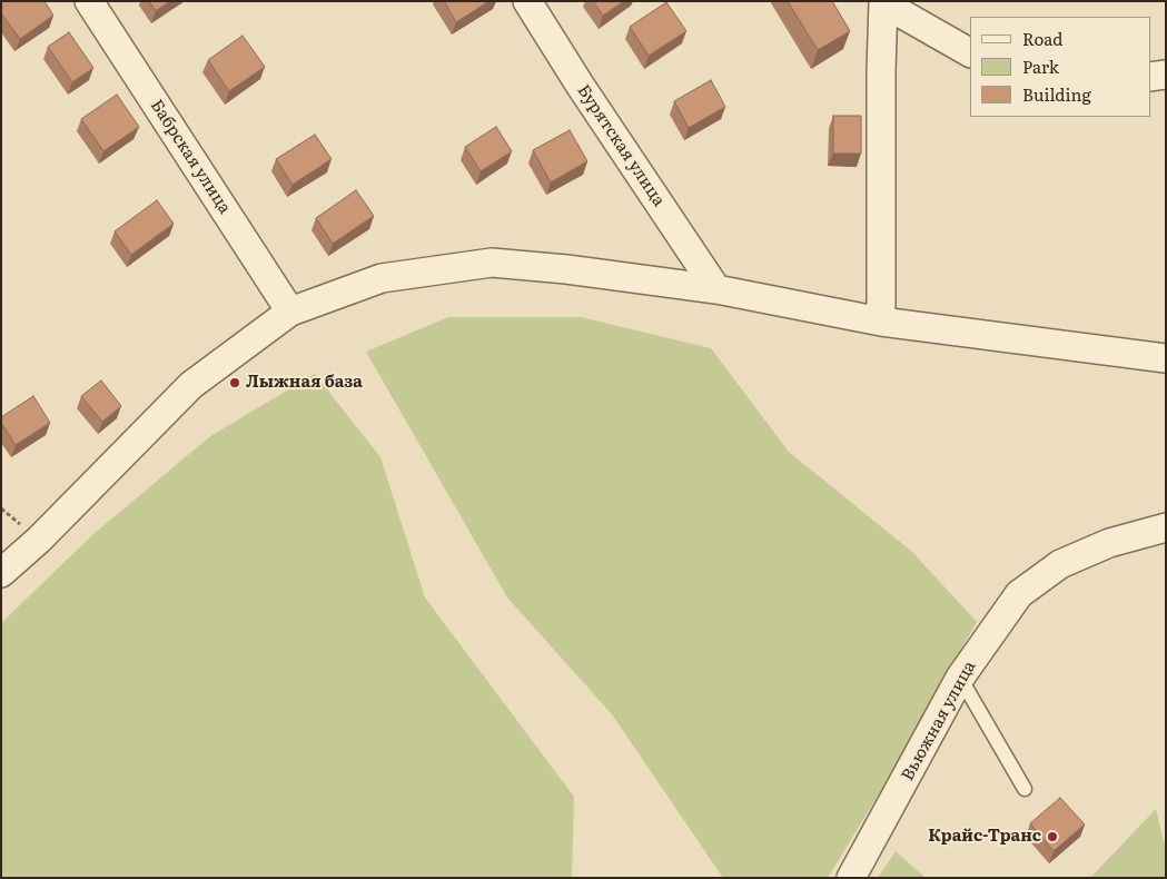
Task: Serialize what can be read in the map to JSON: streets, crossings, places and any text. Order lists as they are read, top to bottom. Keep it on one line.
{"streets":{"street":["Бурятская улица","Бабрская улица","Вьюжная улица"]},"places":["Лыжная база","Крайс-Транс"],"legend":["Road","Park","Building"]}
